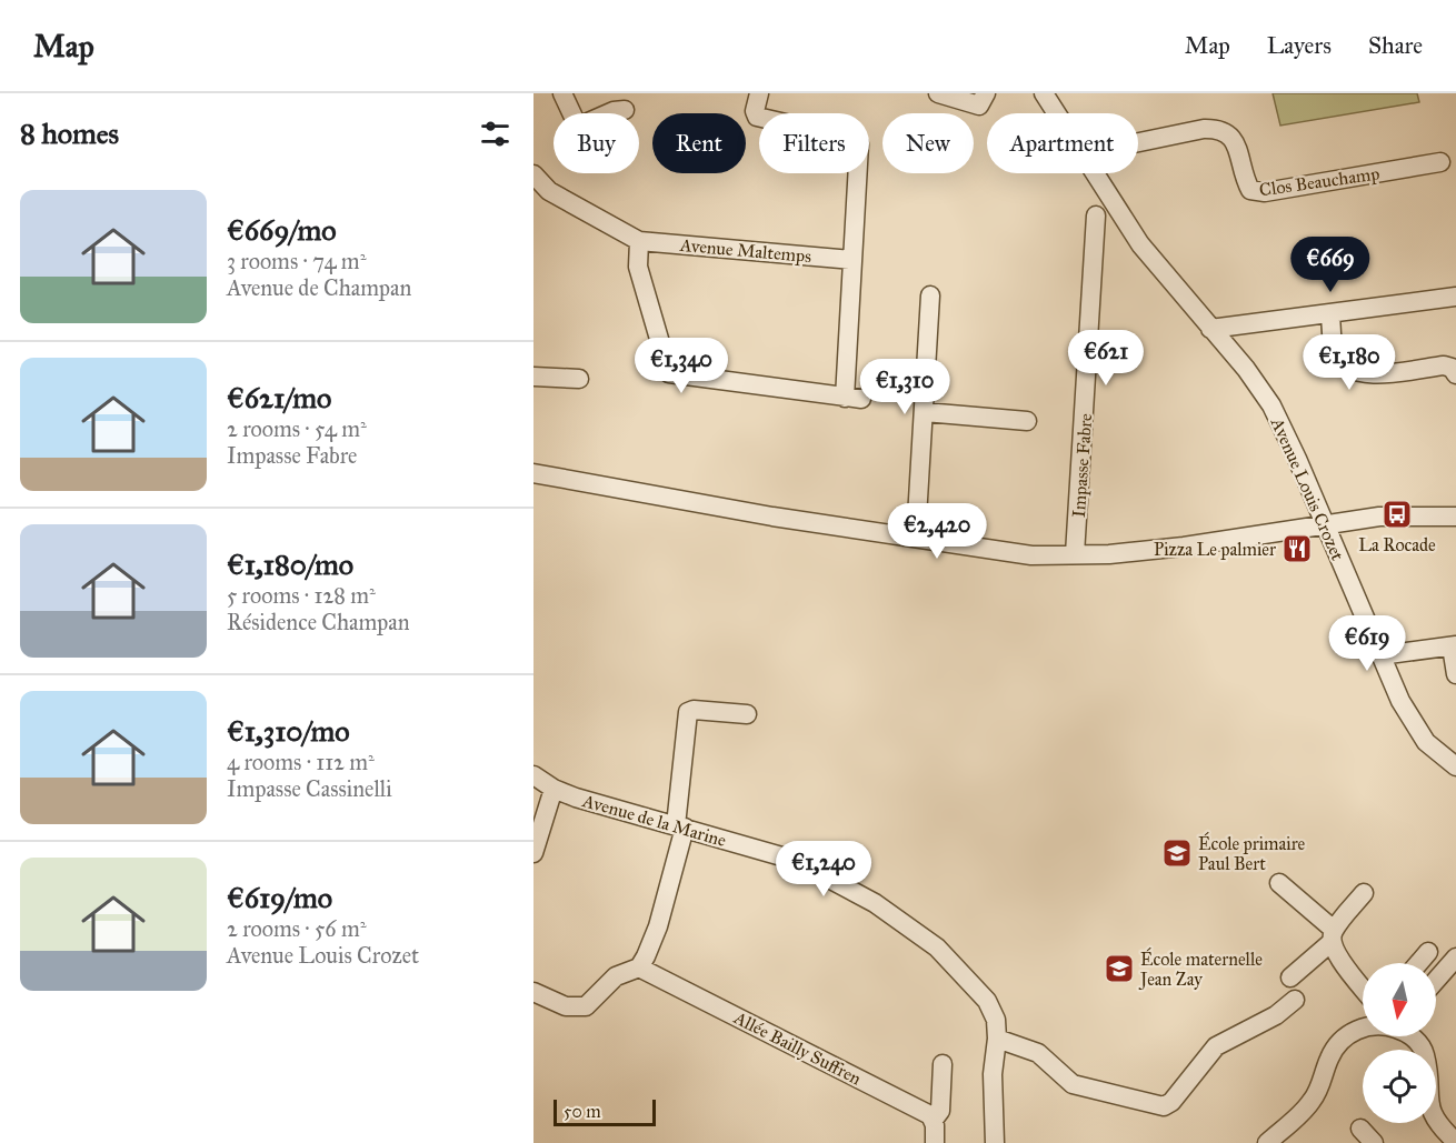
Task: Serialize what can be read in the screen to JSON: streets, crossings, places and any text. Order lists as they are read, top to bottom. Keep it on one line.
{"streets":{"street":["Clos Beauchamp","Avenue Maltemps","Impasse Fabre","Avenue Louis Crozet","Avenue de la Marine","Allée Bailly Suffren"]},"places":{"bus stop":["La Rocade"],"restaurant":["Pizza Le palmier"],"school or university":["École primaire Paul Bert","École maternelle Jean Zay"]},"scale_bar":"50 m","north":"bottom","page":{"header":"Map","nav":["Map","Layers","Share"],"heading":"8 homes","chip":["Buy","Rent","Filters","New","Apartment"],"list":[{"name":"€669/mo","note":"3 rooms · 74 m² · Avenue de Champan"},{"name":"€621/mo","note":"2 rooms · 54 m² · Impasse Fabre"},{"name":"€1,180/mo","note":"5 rooms · 128 m² · Résidence Champan"},{"name":"€1,310/mo","note":"4 rooms · 112 m² · Impasse Cassinelli"},{"name":"€619/mo","note":"2 rooms · 56 m² · Avenue Louis Crozet"}],"price":["€669","€621","€1,180","€1,340","€1,310","€2,420","€619","€1,240"],"scale":"50 m"}}
